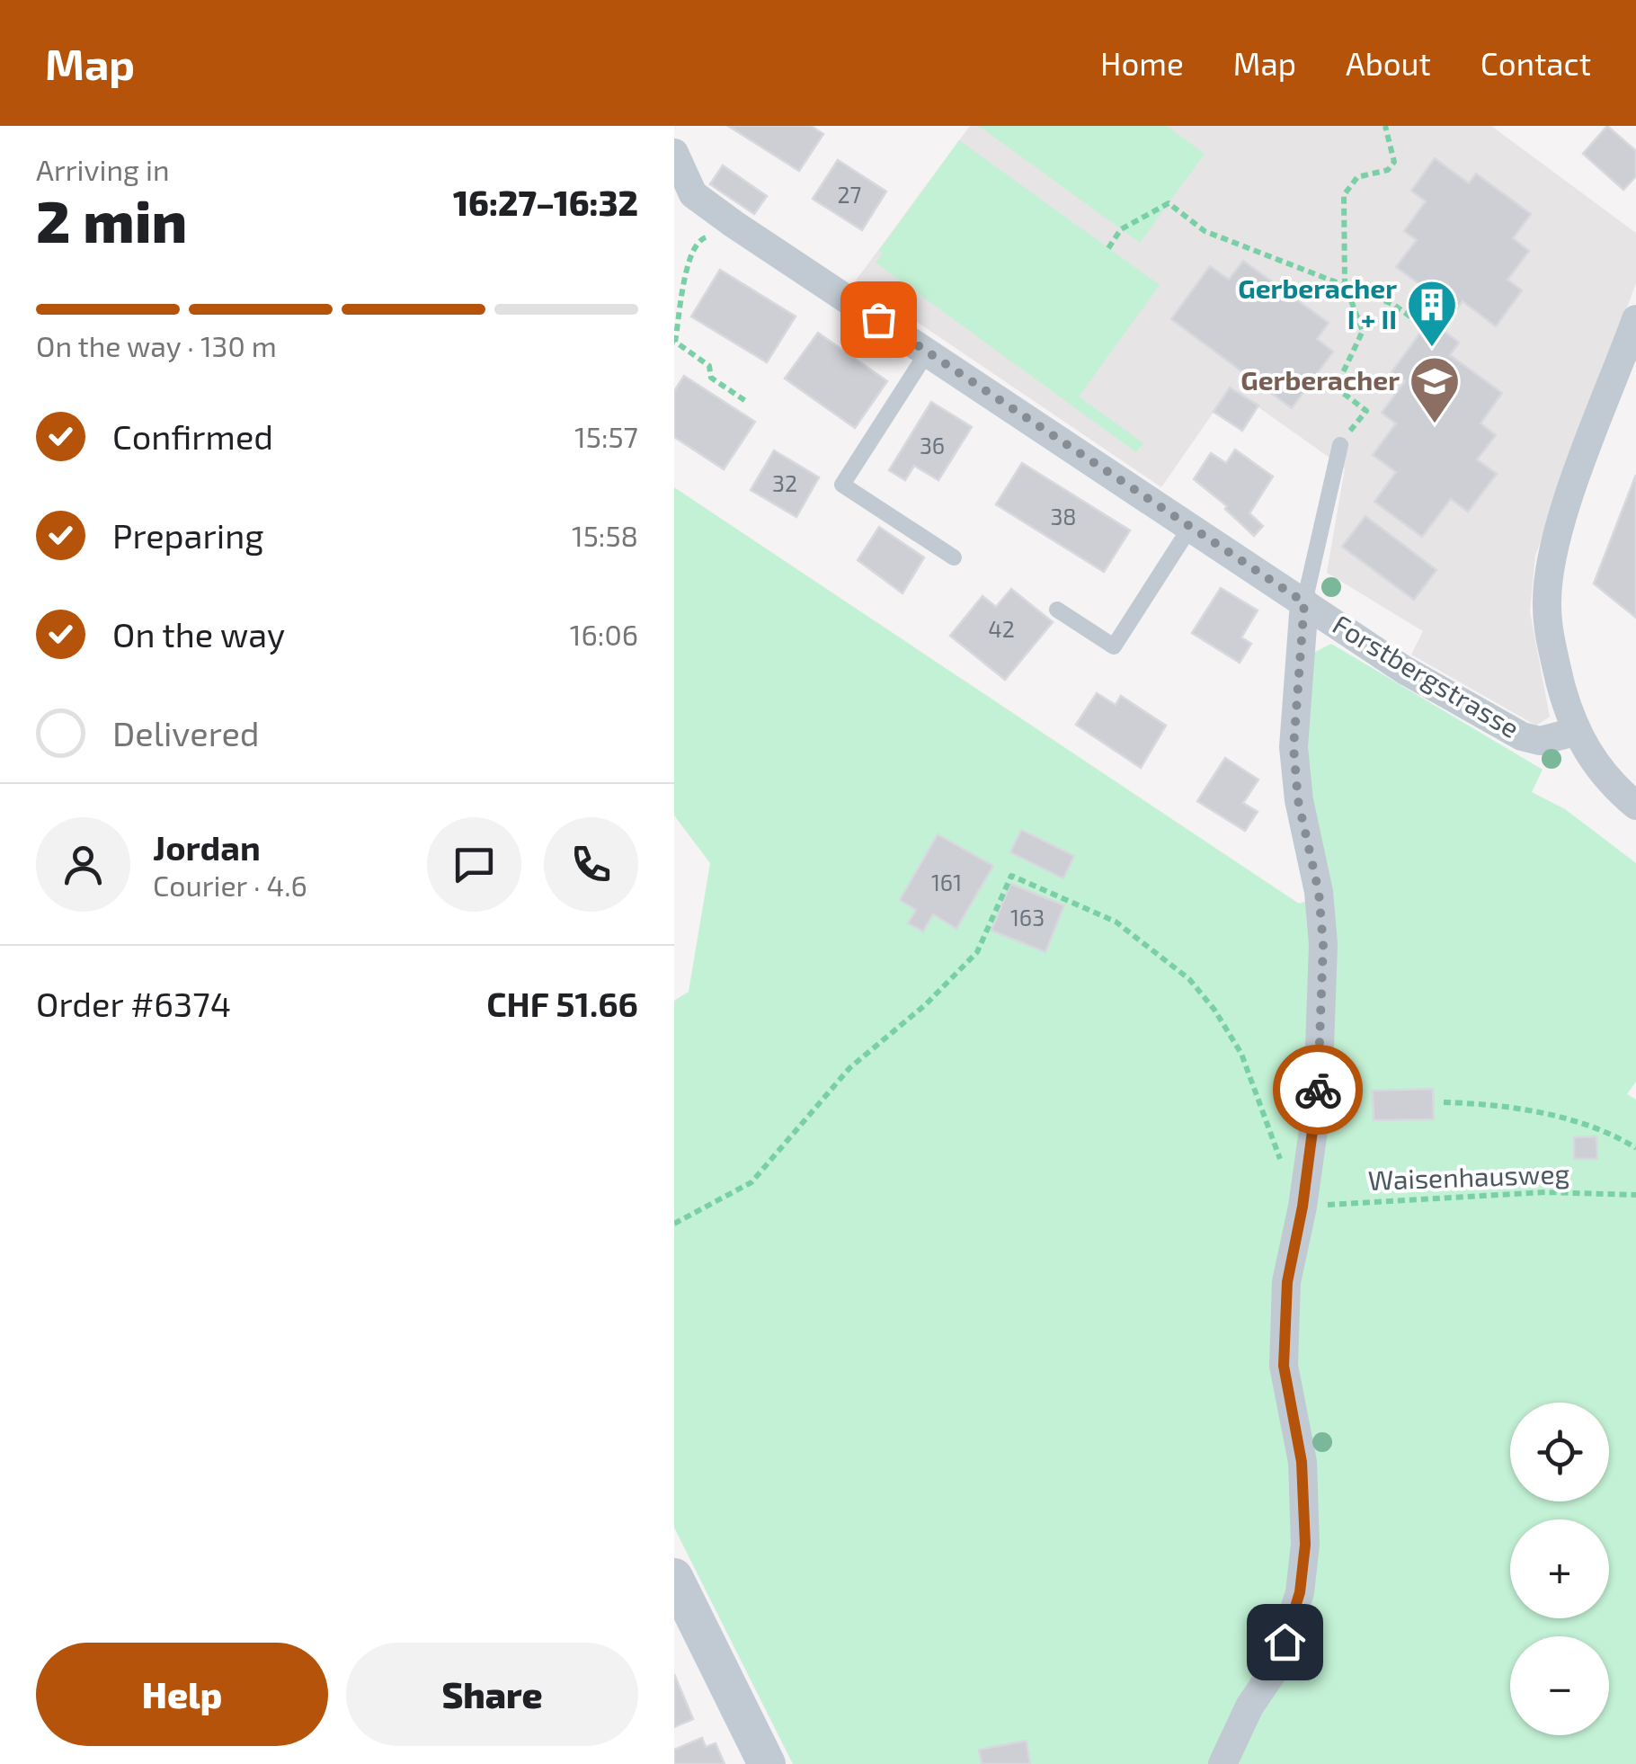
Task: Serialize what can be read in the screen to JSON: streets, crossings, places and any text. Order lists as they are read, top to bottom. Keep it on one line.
{"streets":{"street":["Forstbergstrasse"],"path":["Waisenhausweg"]},"places":{"building":["Gerberacher I + II"],"school or university":["Gerberacher"]},"house_numbers":["27","36","32","38","42","161","163"],"page":{"header":"Map","nav":["Home","Map","About","Contact"],"heading":["2 min","Arriving in","16:27–16:32"],"panel":["Jordan","Courier · 4.6","Order #6374","CHF 51.66"],"bar":"On the way · 130 m","list":[["Confirmed","15:57"],["Preparing","15:58"],["On the way","16:06"],"Delivered"],"map_buttons":["+","−"],"buttons":["Help","Share"]}}
